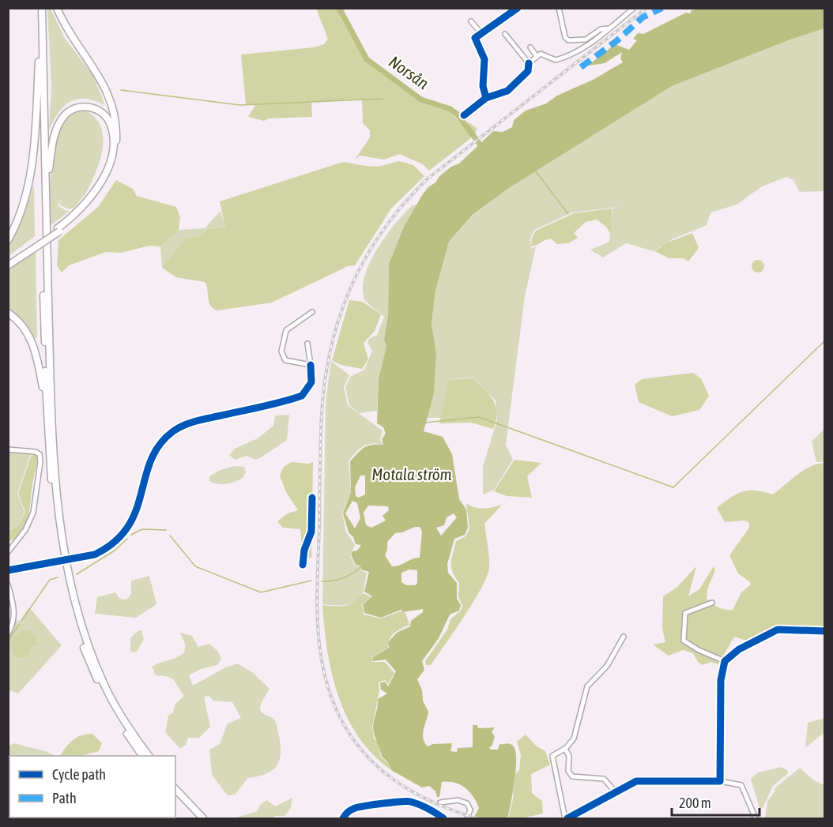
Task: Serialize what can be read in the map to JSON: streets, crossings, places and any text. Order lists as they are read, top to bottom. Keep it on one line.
{"water":["Norsån","Motala ström"],"legend":["Cycle path","Path"],"scale_bar":"200 m"}
